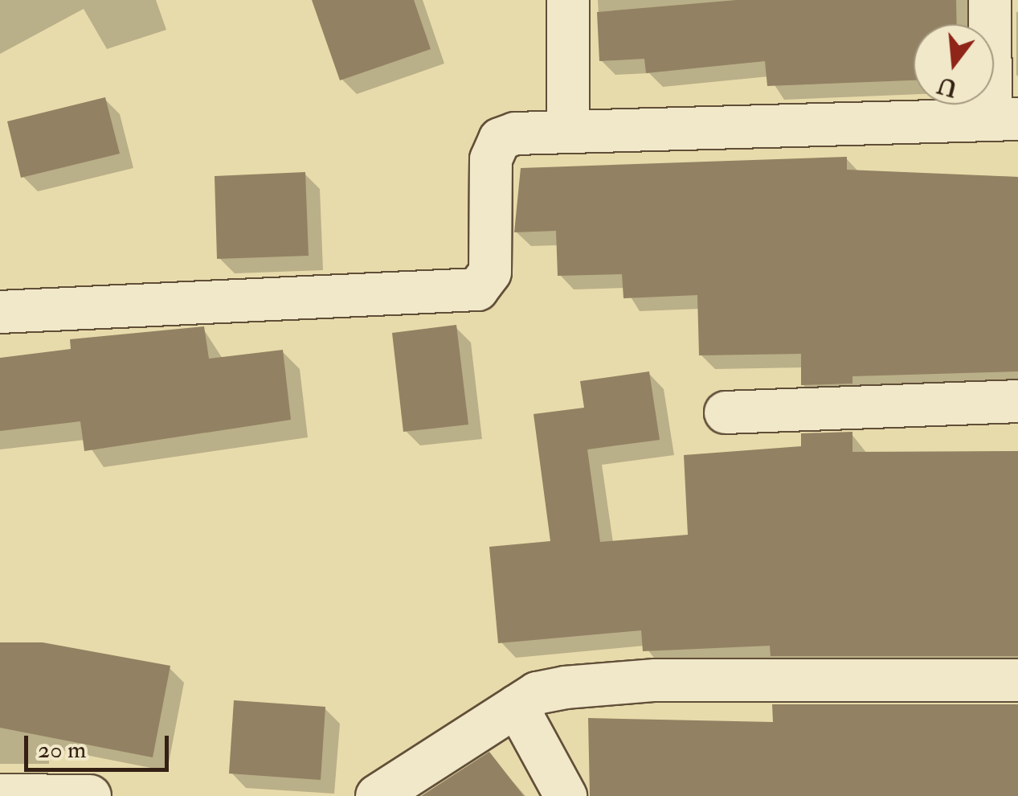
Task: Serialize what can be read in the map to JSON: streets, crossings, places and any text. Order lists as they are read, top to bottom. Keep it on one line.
{"scale_bar":"20 m","north":"bottom"}
